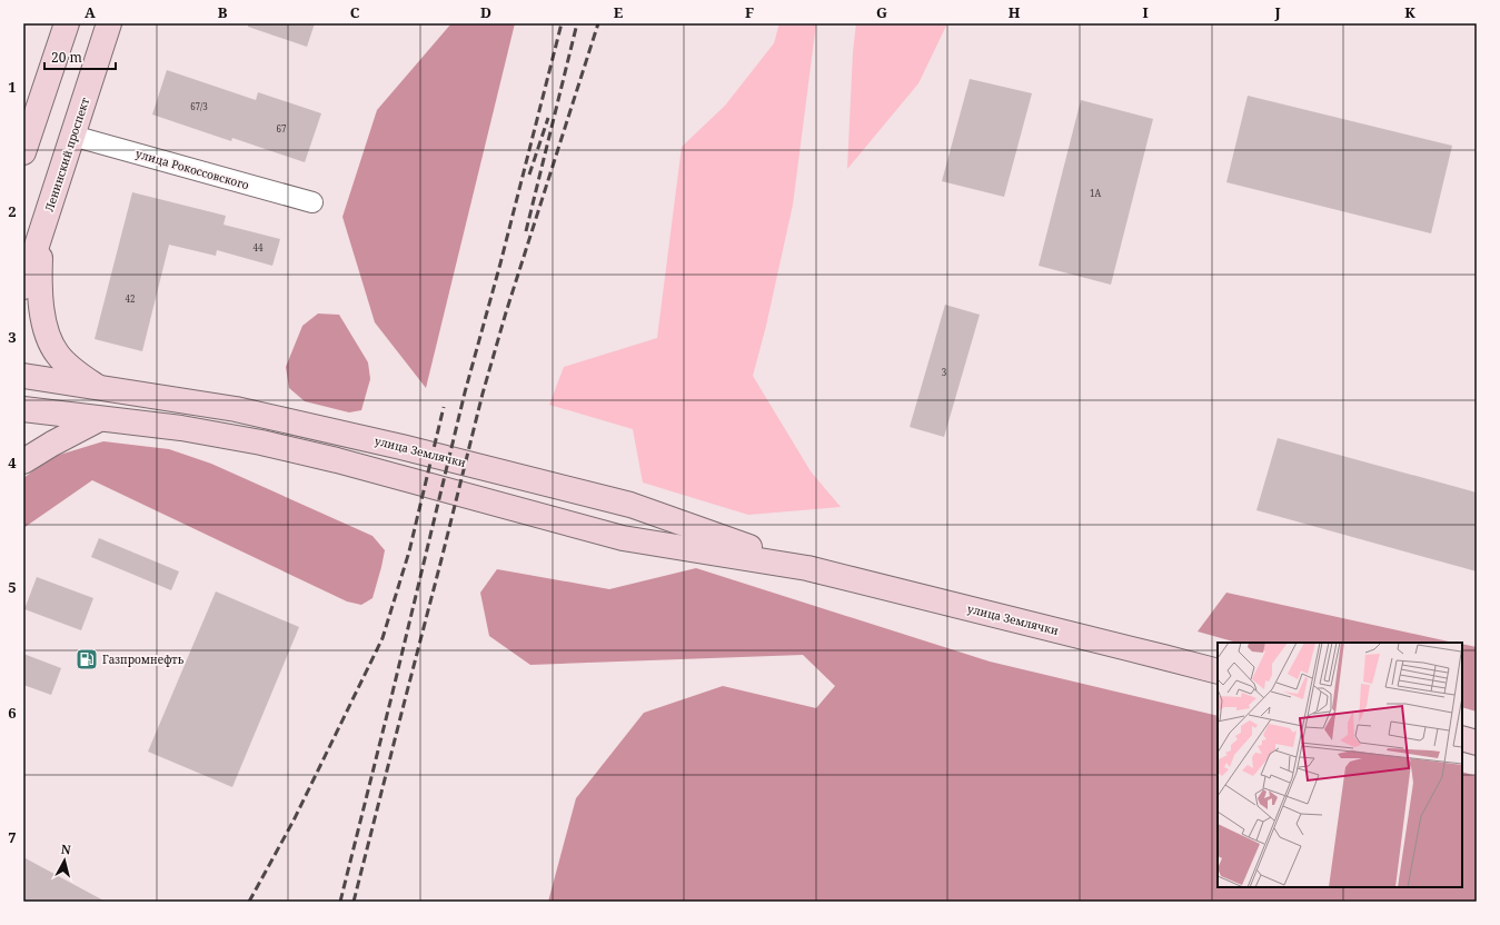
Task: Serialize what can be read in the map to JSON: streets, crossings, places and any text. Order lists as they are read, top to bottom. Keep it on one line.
{"streets":{"street":["Ленинский проспект","улица Рокоссовского","улица Землячки"]},"crossings":[["Ленинский проспект","улица Рокоссовского"]],"places":{"fuel station":["Газпромнефть"]},"house_numbers":["67/3","67","1А","44","42","3"],"scale_bar":"20 m","north":"top","grid":{"columns":["A","B","C","D","E","F","G","H","I","J","K"],"rows":["1","2","3","4","5","6","7"]}}
